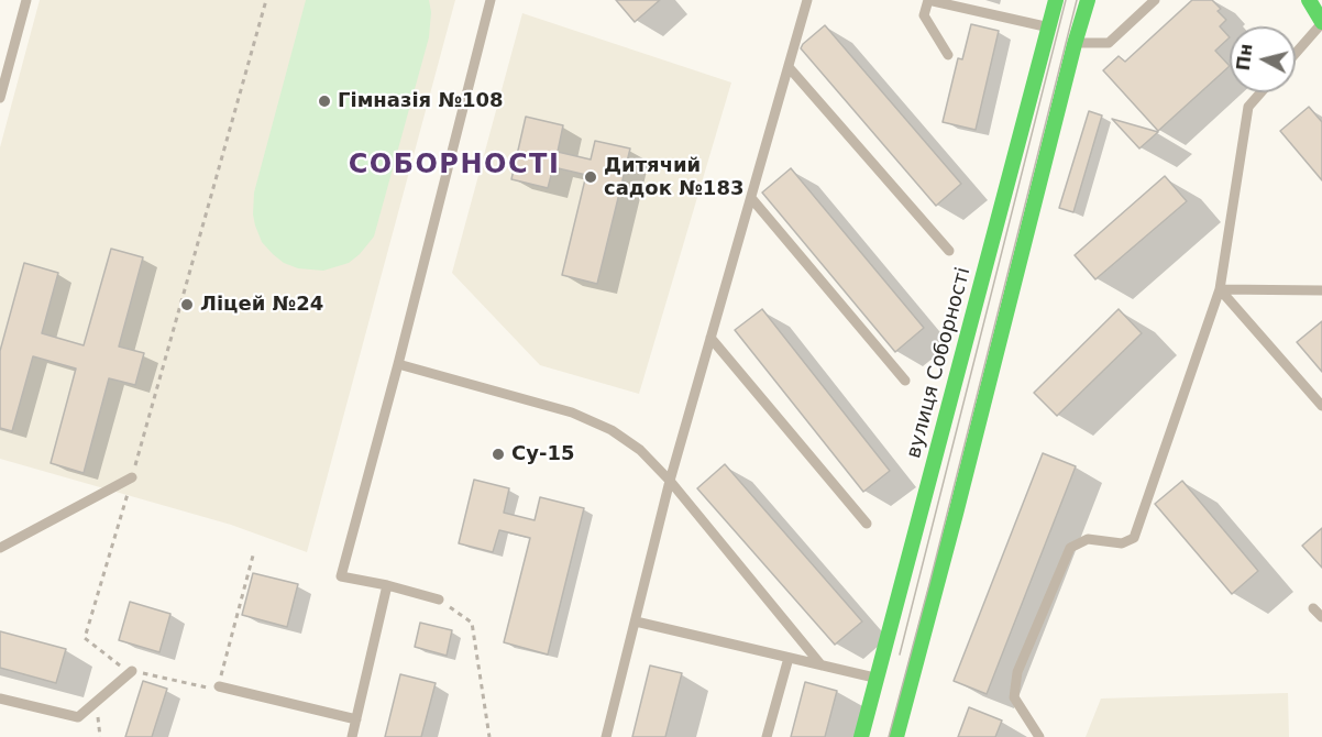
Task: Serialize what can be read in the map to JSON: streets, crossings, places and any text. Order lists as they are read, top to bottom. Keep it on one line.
{"streets":{"main road":["вулиця Соборності"]},"districts":["СОБОРНОСТІ"],"places":["Гімназія №108","Дитячий садок №183","Ліцей №24","Су-15"],"north":"left"}
